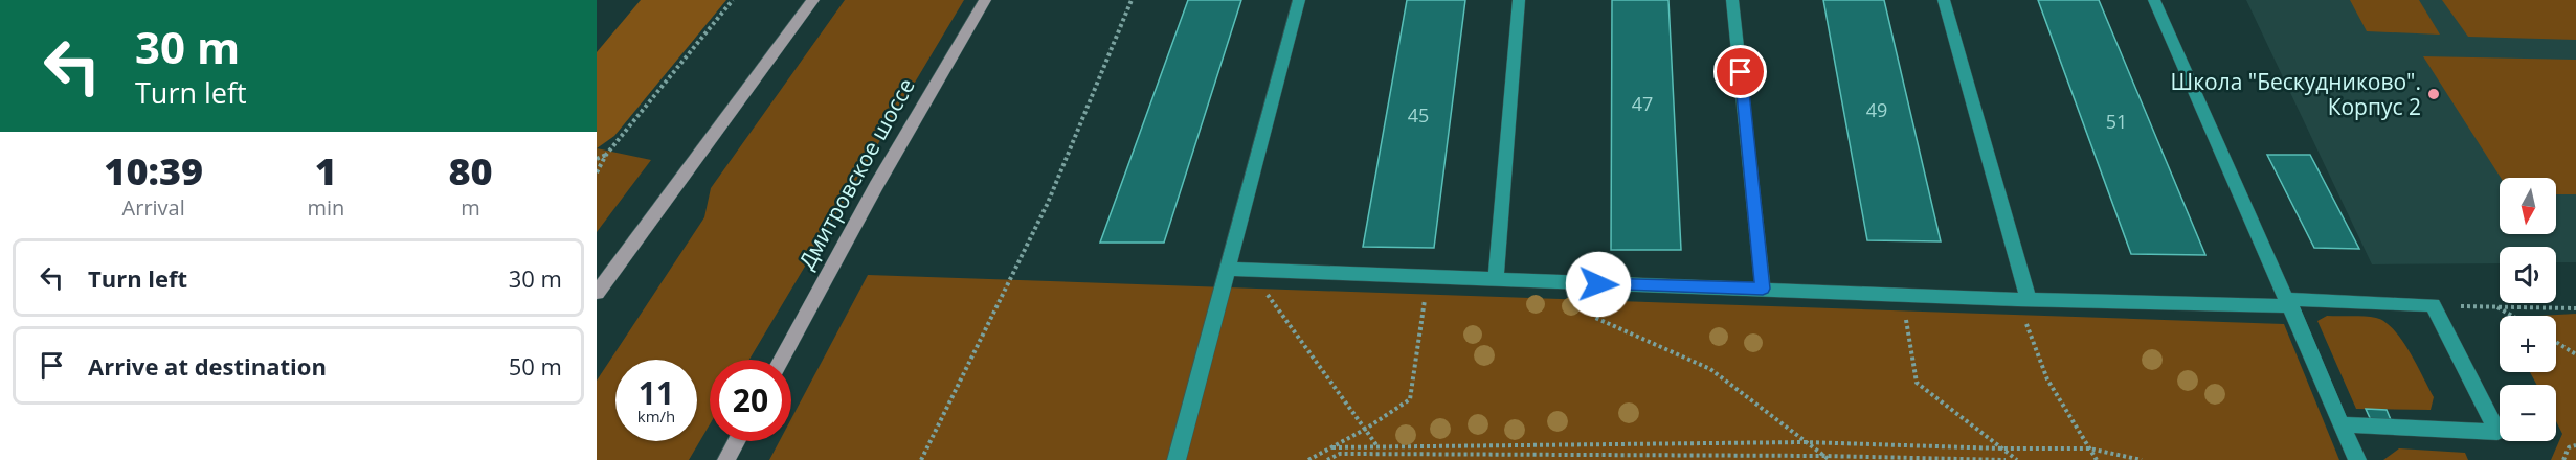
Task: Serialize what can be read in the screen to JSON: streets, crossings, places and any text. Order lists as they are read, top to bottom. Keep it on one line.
{"streets":{"main road":["Дмитровское шоссе"]},"places":["Школа \"Бескудниково\". Корпус 2"],"house_numbers":["47","49","45","51"],"north":"bottom","page":{"turn":["30 m","Turn left"],"eta":["10:39","Arrival","1","min","80","m"],"map_buttons":["+","−"],"list":[{"name":"Turn left","value":"30 m"},{"name":"Arrive at destination","value":"50 m"}],"speed":"11 km/h","limit":"20"}}
